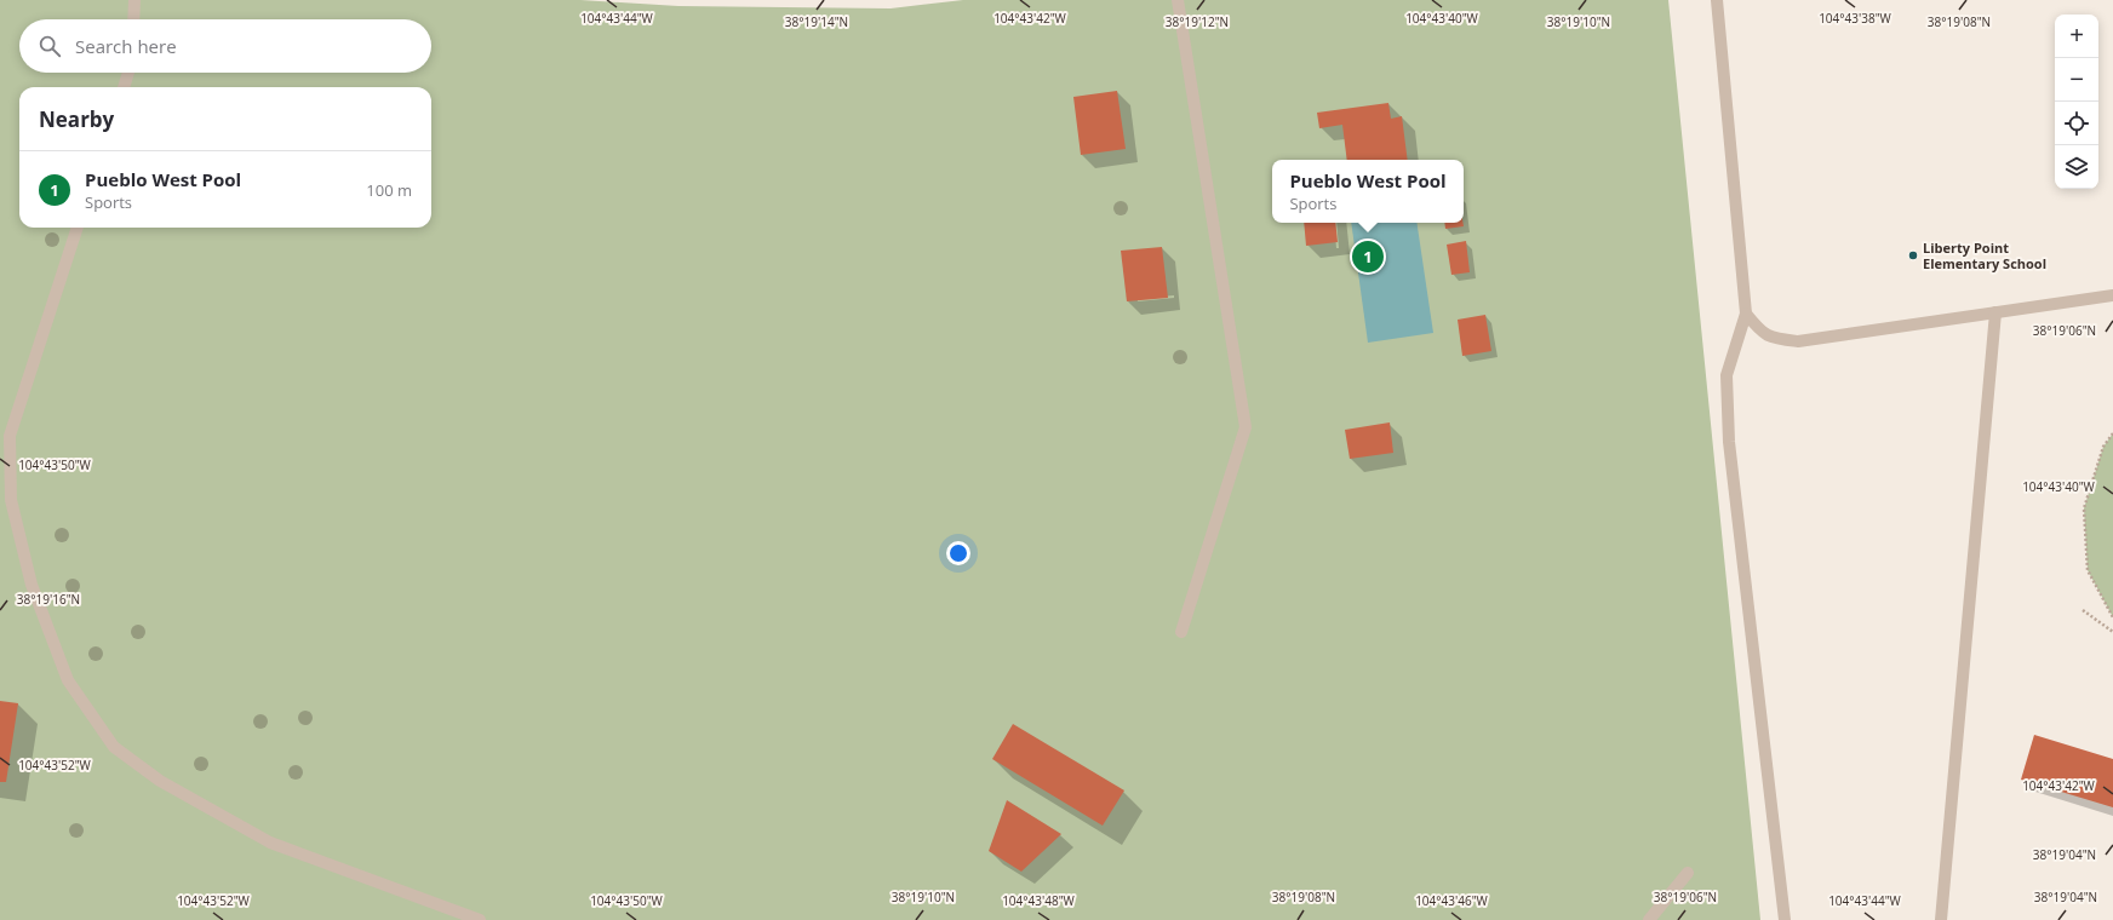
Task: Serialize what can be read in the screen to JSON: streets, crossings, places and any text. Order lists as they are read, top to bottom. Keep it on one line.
{"places":["Liberty Point Elementary School"],"page":{"map_buttons":["+","−"],"search":"Search here","heading":"Nearby","list":[{"mark":"1","name":"Pueblo West Pool","note":"Sports","value":"100 m"}],"popup":["Pueblo West Pool","Sports"],"pins":"1"},"coordinates":["104°43'38\"W","104°43'44\"W","104°43'42\"W","104°43'40\"W","38°19'14\"N","38°19'12\"N","38°19'10\"N","38°19'08\"N","38°19'06\"N","104°43'50\"W","38°19'16\"N","104°43'52\"W","38°19'04\"N","104°43'48\"W","104°43'46\"W"]}
